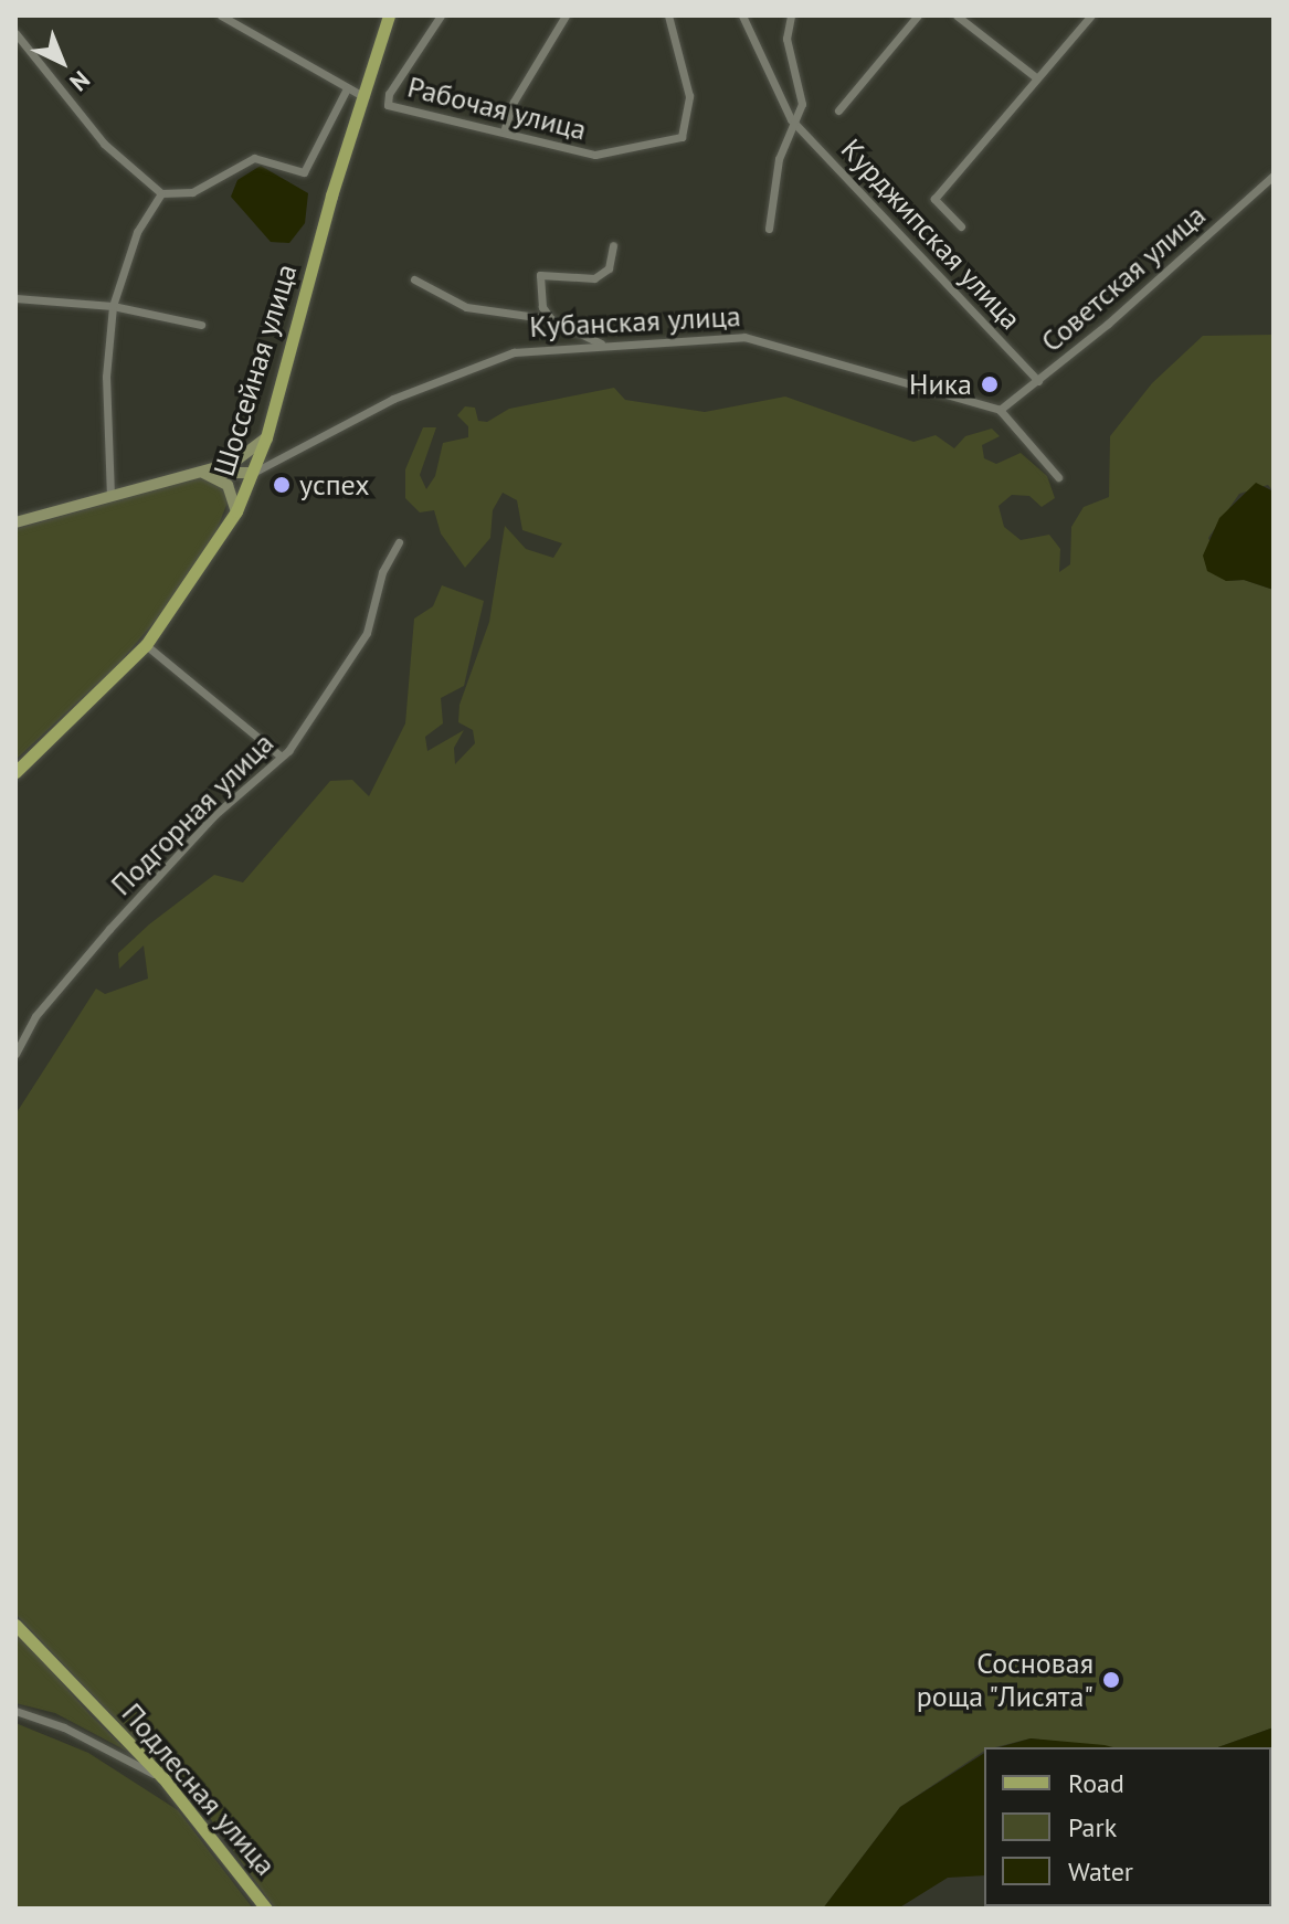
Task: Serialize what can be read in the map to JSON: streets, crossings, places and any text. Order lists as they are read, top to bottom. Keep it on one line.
{"streets":{"main road":["Шоссейная улица","Подлесная улица"],"street":["Рабочая улица","Курджипская улица","Советская улица","Кубанская улица","Подгорная улица"]},"crossings":[["Рабочая улица","Шоссейная улица"],["Курджипская улица","Советская улица"],["Советская улица","Кубанская улица"],["Кубанская улица","Шоссейная улица"]],"places":["Ника","успех","Сосновая роща \"Лисята\""],"legend":["Road","Park","Water"],"north":"bottom right"}
